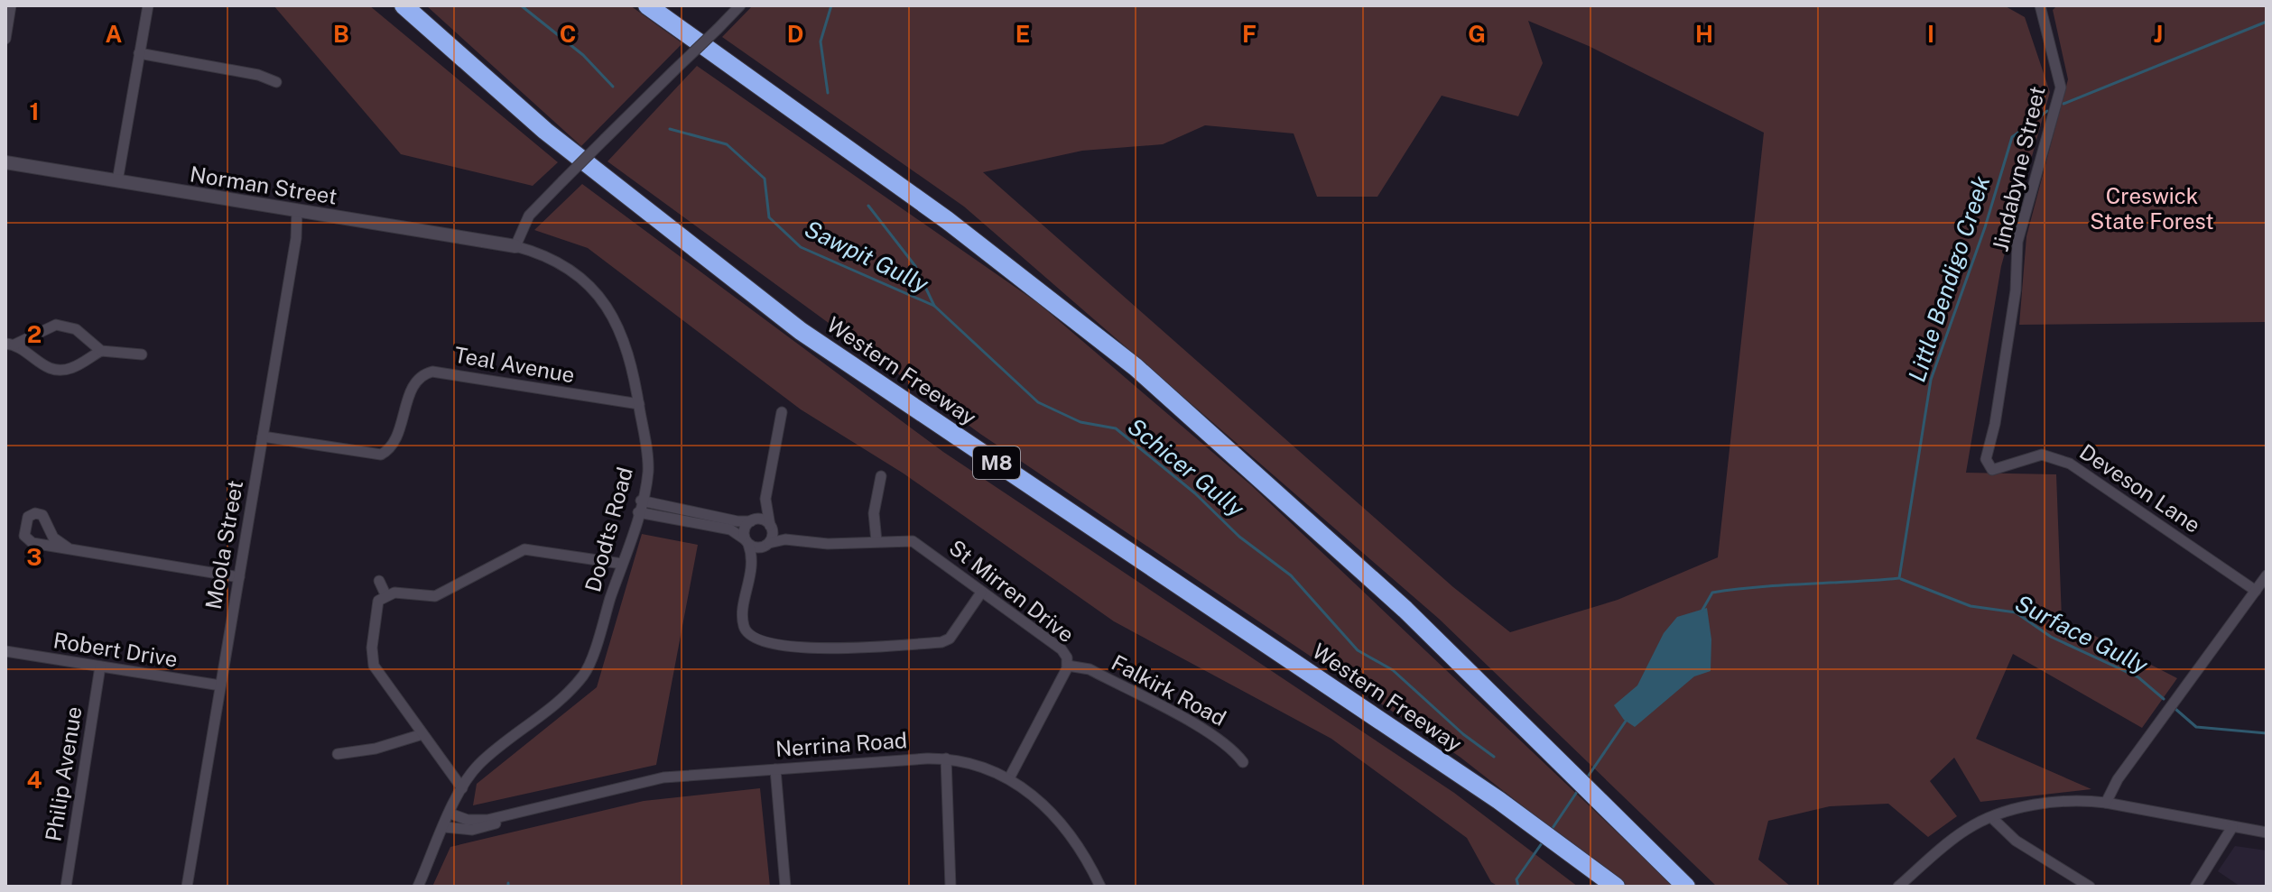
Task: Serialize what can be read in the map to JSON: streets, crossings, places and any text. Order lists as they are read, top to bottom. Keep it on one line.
{"streets":{"highway":["Western Freeway","M8"],"street":["Jindabyne Street","Norman Street","Teal Avenue","Deveson Lane","Doodts Road","Moola Street","St Mirren Drive","Robert Drive","Falkirk Road","Nerrina Road","Philip Avenue"]},"crossings":[["Jindabyne Street","Deveson Lane"],["Norman Street","Doodts Road"],["Norman Street","Moola Street"],["Teal Avenue","Doodts Road"],["Teal Avenue","Moola Street"],["Doodts Road","Nerrina Road"],["Moola Street","Robert Drive"],["St Mirren Drive","Falkirk Road"],["St Mirren Drive","Nerrina Road"],["Robert Drive","Philip Avenue"]],"water":["Sawpit Gully","Little Bendigo Creek","Schicer Gully","Surface Gully"],"parks":["Creswick State Forest"],"grid":{"columns":["A","B","C","D","E","F","G","H","I","J"],"rows":["1","2","3","4"]}}
